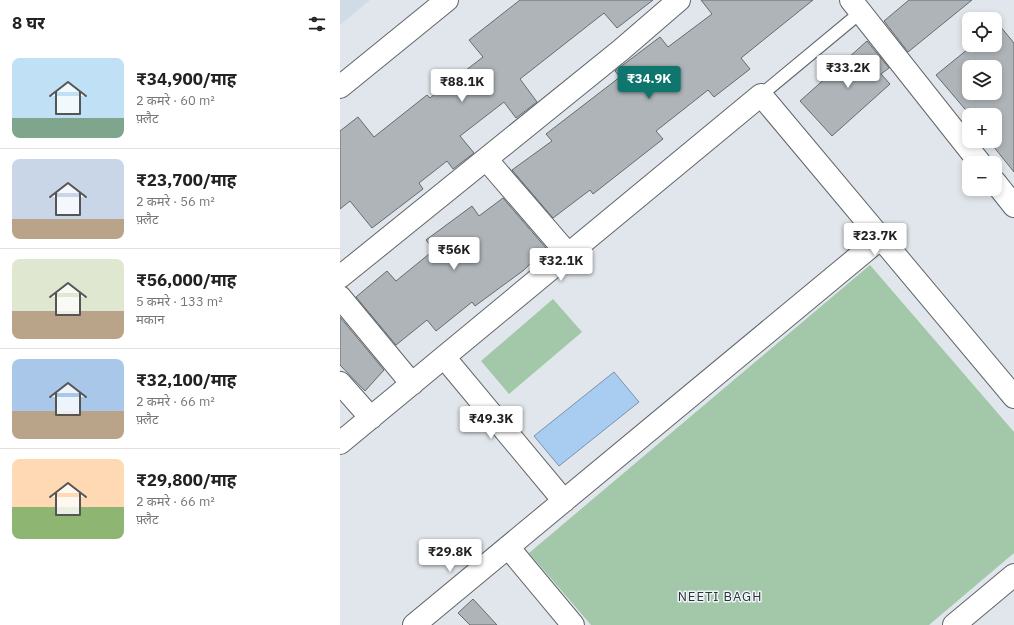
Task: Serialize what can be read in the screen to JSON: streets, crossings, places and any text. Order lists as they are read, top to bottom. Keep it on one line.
{"districts":["NEETI BAGH"],"page":{"heading":"8 घर","map_buttons":["+","−"],"list":[{"name":"₹34,900/माह","note":"2 कमरे · 60 m² · फ़्लैट"},{"name":"₹23,700/माह","note":"2 कमरे · 56 m² · फ़्लैट"},{"name":"₹56,000/माह","note":"5 कमरे · 133 m² · मकान"},{"name":"₹32,100/माह","note":"2 कमरे · 66 m² · फ़्लैट"},{"name":"₹29,800/माह","note":"2 कमरे · 66 m² · फ़्लैट"}],"price":["₹33.2K","₹34.9K","₹88.1K","₹23.7K","₹56K","₹32.1K","₹49.3K","₹29.8K"]}}
